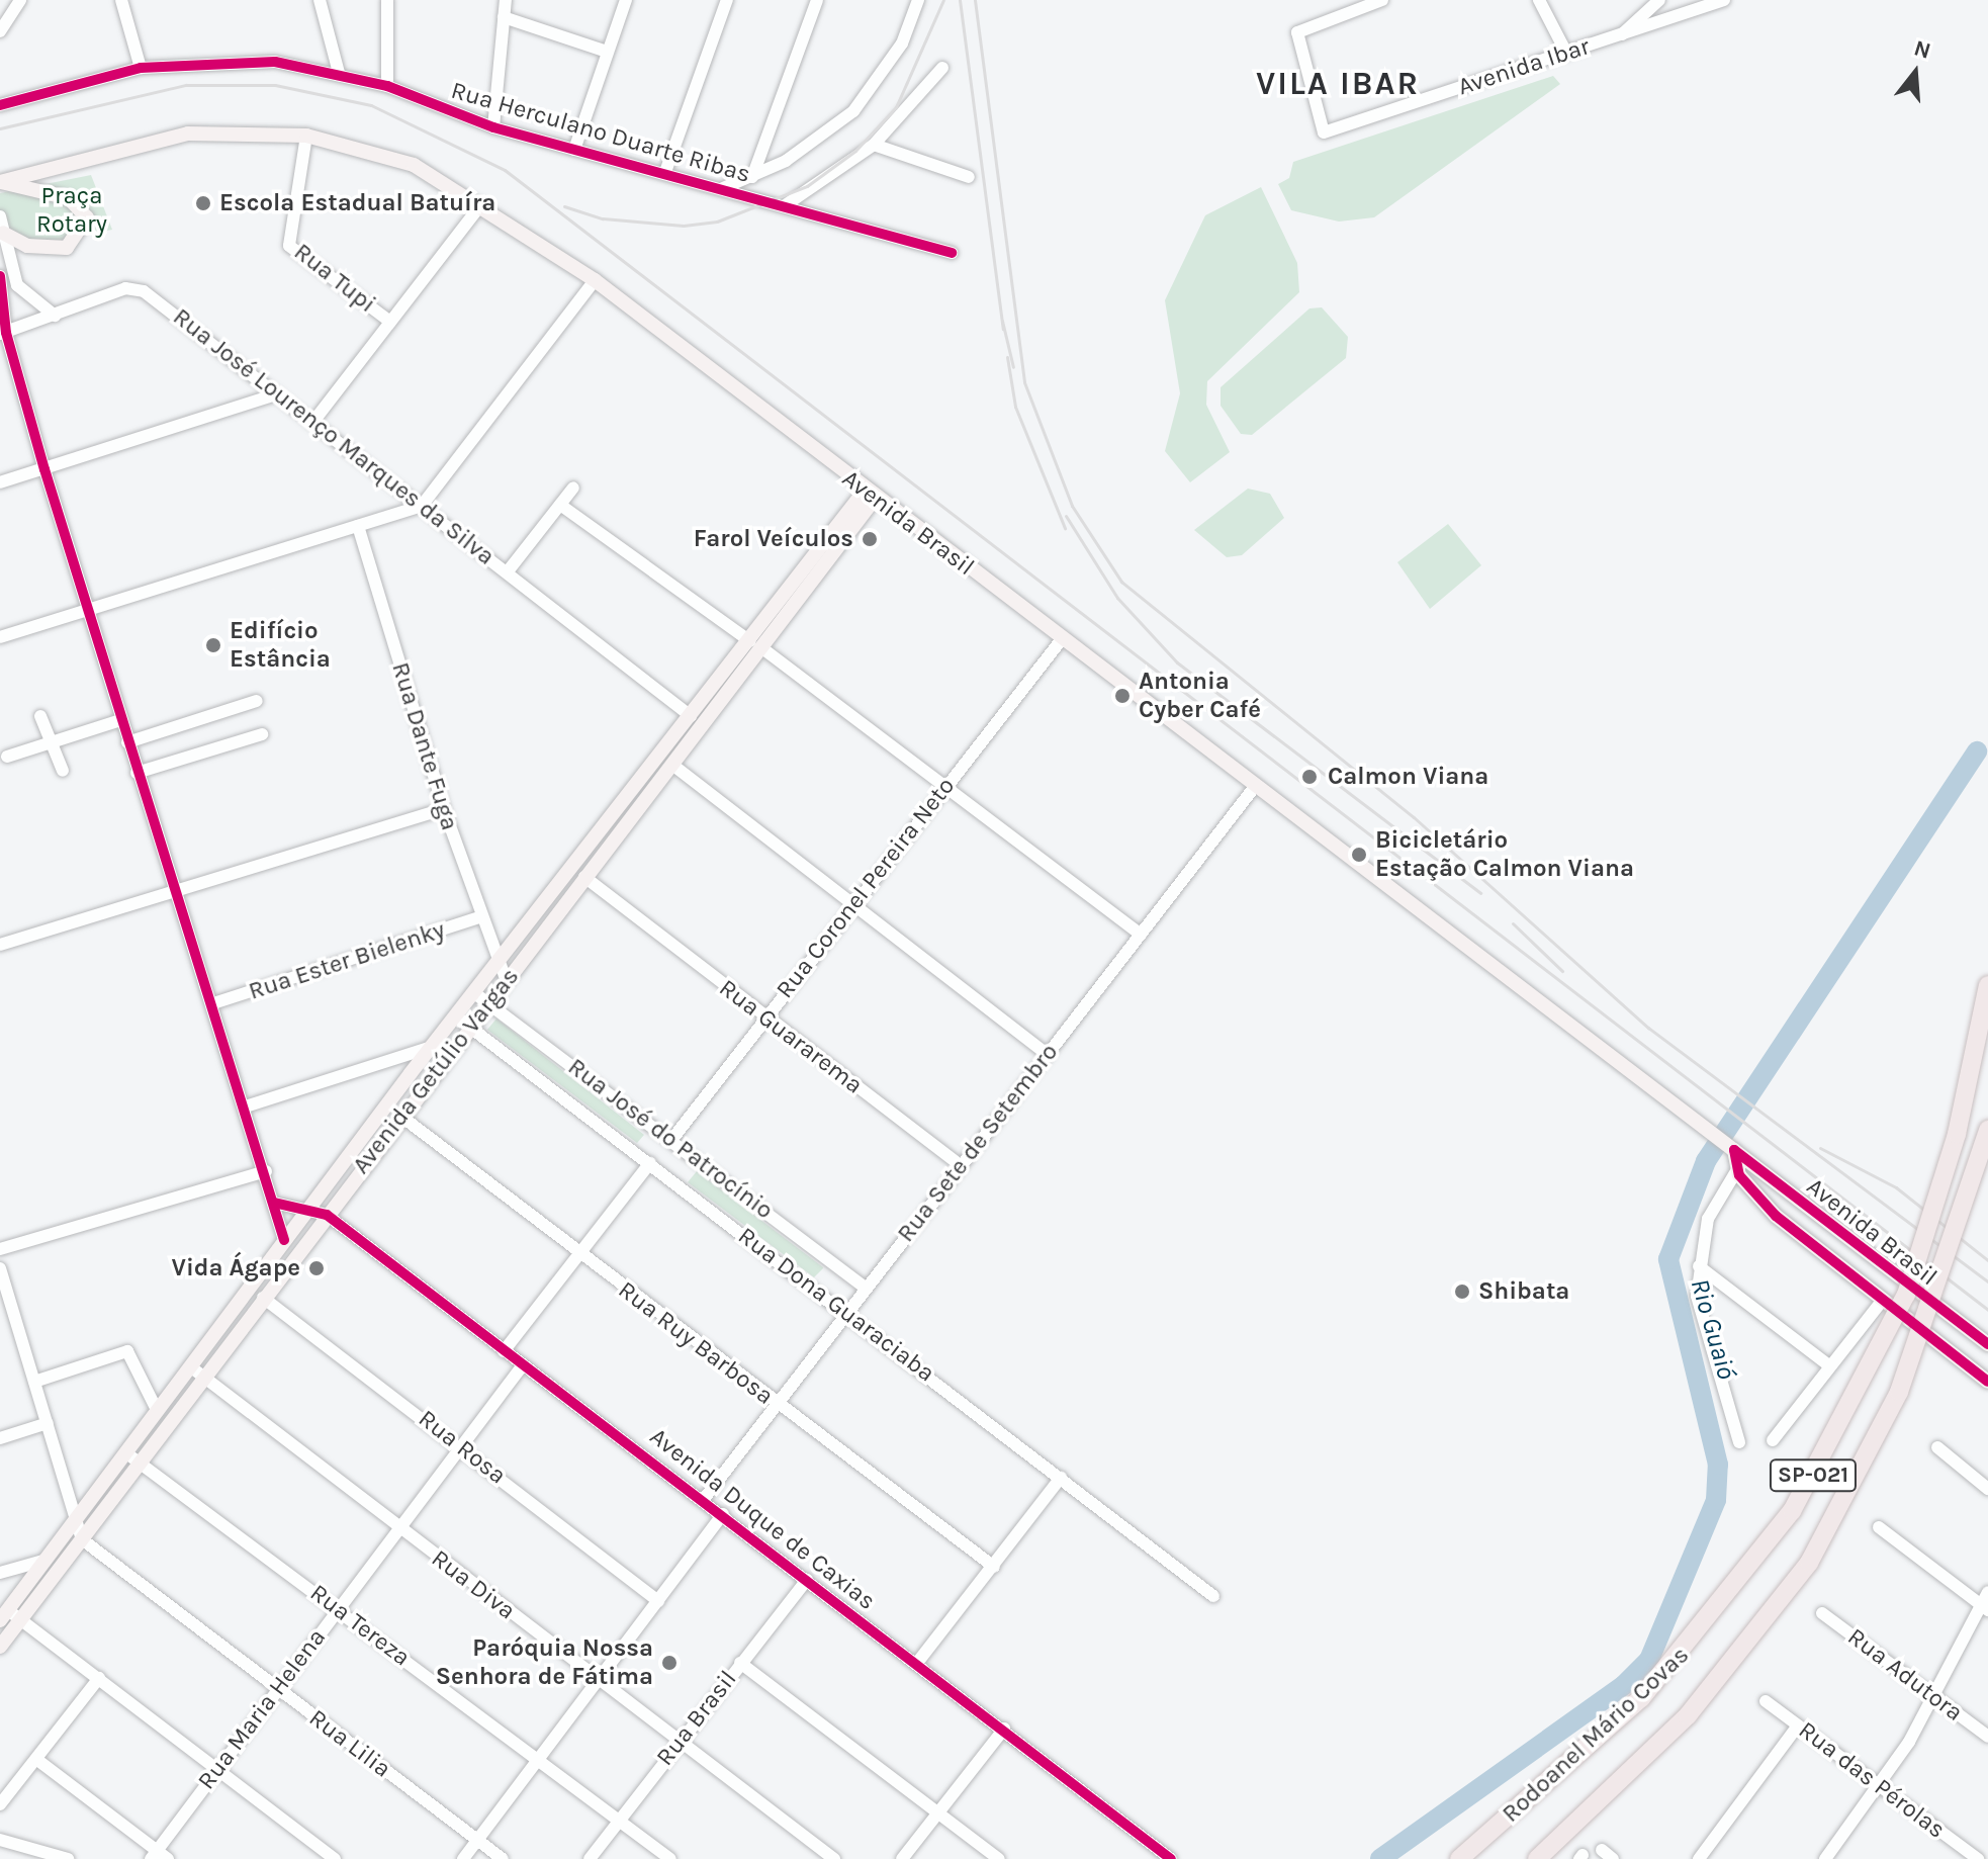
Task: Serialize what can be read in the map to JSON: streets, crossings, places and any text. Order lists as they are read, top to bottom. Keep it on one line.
{"streets":{"highway":["SP-021","Rodoanel Mário Covas"],"main road":["Avenida Brasil","Avenida Getúlio Vargas"],"street":["Avenida Ibar","Rua Herculano Duarte Ribas","Rua Tupi","Rua José Lourenço Marques da Silva","Rua Dante Fuga","Rua Coronel Pereira Neto","Rua Ester Bielenky","Rua Guararema","Rua José do Patrocínio","Rua Sete de Setembro","Rua Dona Guaraciaba","Rua Ruy Barbosa","Rua Rosa","Avenida Duque de Caxias","Rua Diva","Rua Tereza","Rua Adutora","Rua Maria Helena","Rua Brasil","Rua Lilia","Rua das Pérolas"]},"crossings":[["Rua Tupi","Avenida Brasil"],["Rua José Lourenço Marques da Silva","Avenida Getúlio Vargas"],["Avenida Brasil","Rua Coronel Pereira Neto"],["Avenida Brasil","Avenida Getúlio Vargas"],["Avenida Brasil","Rua Sete de Setembro"],["Rua Dante Fuga","Rua Ester Bielenky"],["Rua Dante Fuga","Avenida Getúlio Vargas"],["Rua Coronel Pereira Neto","Rua Guararema"],["Rua Coronel Pereira Neto","Rua José do Patrocínio"],["Rua Guararema","Avenida Getúlio Vargas"],["Rua Guararema","Rua Sete de Setembro"],["Avenida Getúlio Vargas","Rua José do Patrocínio"],["Avenida Getúlio Vargas","Rua Dona Guaraciaba"],["Avenida Getúlio Vargas","Rua Ruy Barbosa"],["Avenida Getúlio Vargas","Rua Rosa"],["Avenida Getúlio Vargas","Avenida Duque de Caxias"],["Avenida Getúlio Vargas","Rua Diva"],["Avenida Getúlio Vargas","Rua Tereza"],["Avenida Getúlio Vargas","Rua Lilia"],["Rua José do Patrocínio","Rua Sete de Setembro"],["Rua Sete de Setembro","Rua Dona Guaraciaba"],["Rua Sete de Setembro","Rua Ruy Barbosa"],["Rua Sete de Setembro","Avenida Duque de Caxias"],["Rua Rosa","Rua Maria Helena"],["Avenida Duque de Caxias","Rua Maria Helena"],["Avenida Duque de Caxias","Rua Brasil"],["Rua Diva","Rua Maria Helena"],["Rua Diva","Rua Brasil"],["Rua Tereza","Rua Maria Helena"],["Rua Tereza","Rua Brasil"],["Rua Maria Helena","Rua Lilia"]],"districts":["VILA IBAR"],"water":["Rio Guaió"],"parks":["Praça Rotary"],"places":["Escola Estadual Batuíra","Farol Veículos","Edifício Estância","Antonia Cyber Café","Calmon Viana","Bicicletário Estação Calmon Viana","Vida Ágape","Shibata","Paróquia Nossa Senhora de Fátima"],"north":"top"}
